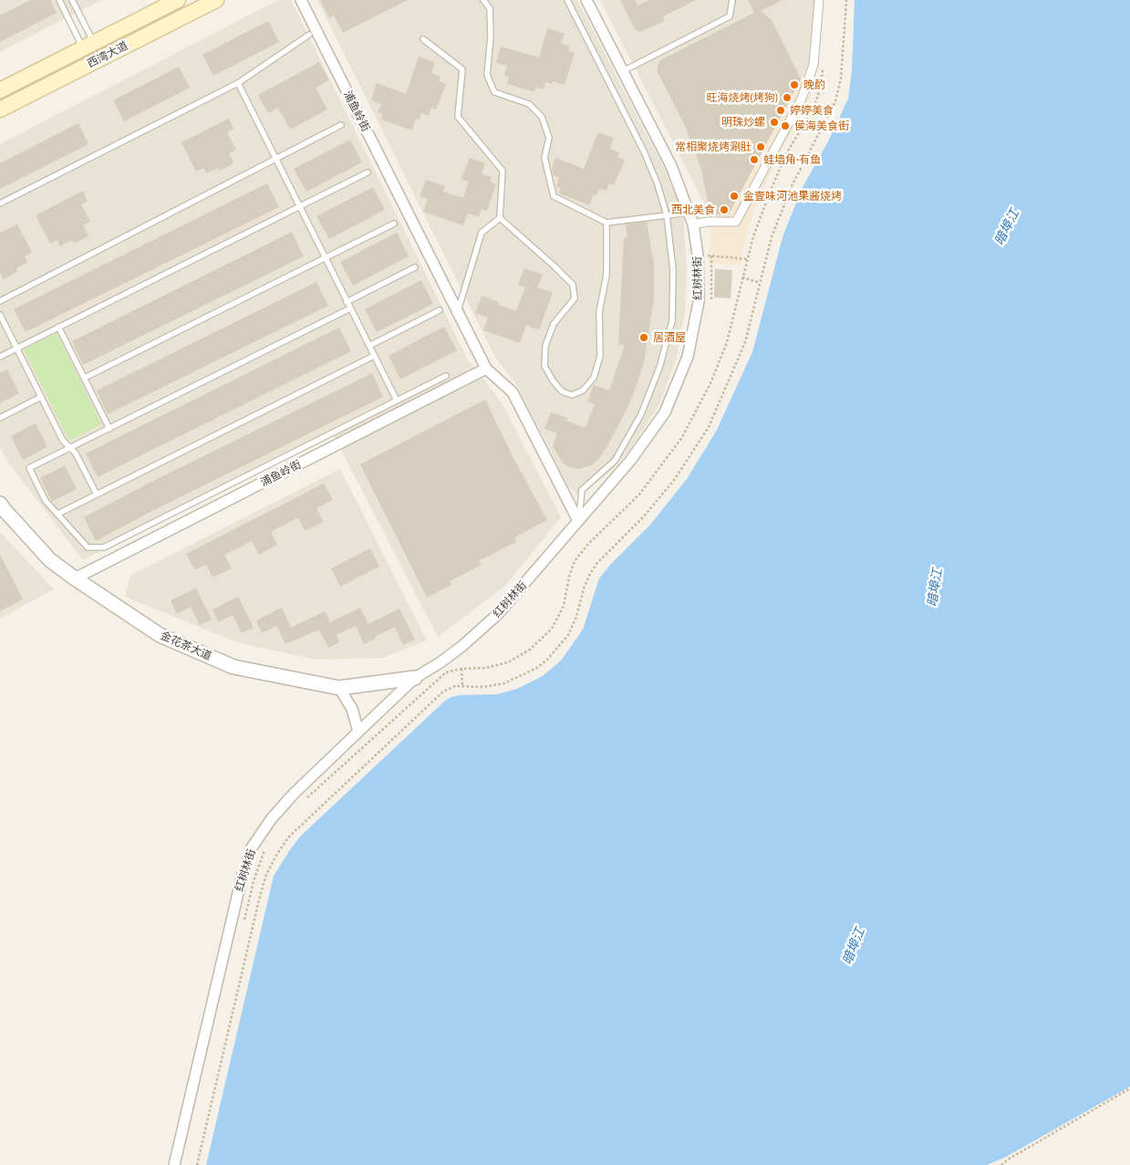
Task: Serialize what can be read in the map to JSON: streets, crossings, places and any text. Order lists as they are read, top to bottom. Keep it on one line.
{"streets":{"main road":["西湾大道"],"street":["浦鱼岭街","红树林街","金花茶大道"]},"crossings":[["浦鱼岭街","红树林街"],["浦鱼岭街","金花茶大道"],["红树林街","金花茶大道"]],"water":["暗埠江"],"places":["晚酌","旺海烧烤(烤狗)","婷婷美食","明珠炒螺","侯海美食街","常相聚烧烤涮肚","蛙墙角·有鱼","金壹味河池果酱烧烤","西北美食","居酒屋"]}
